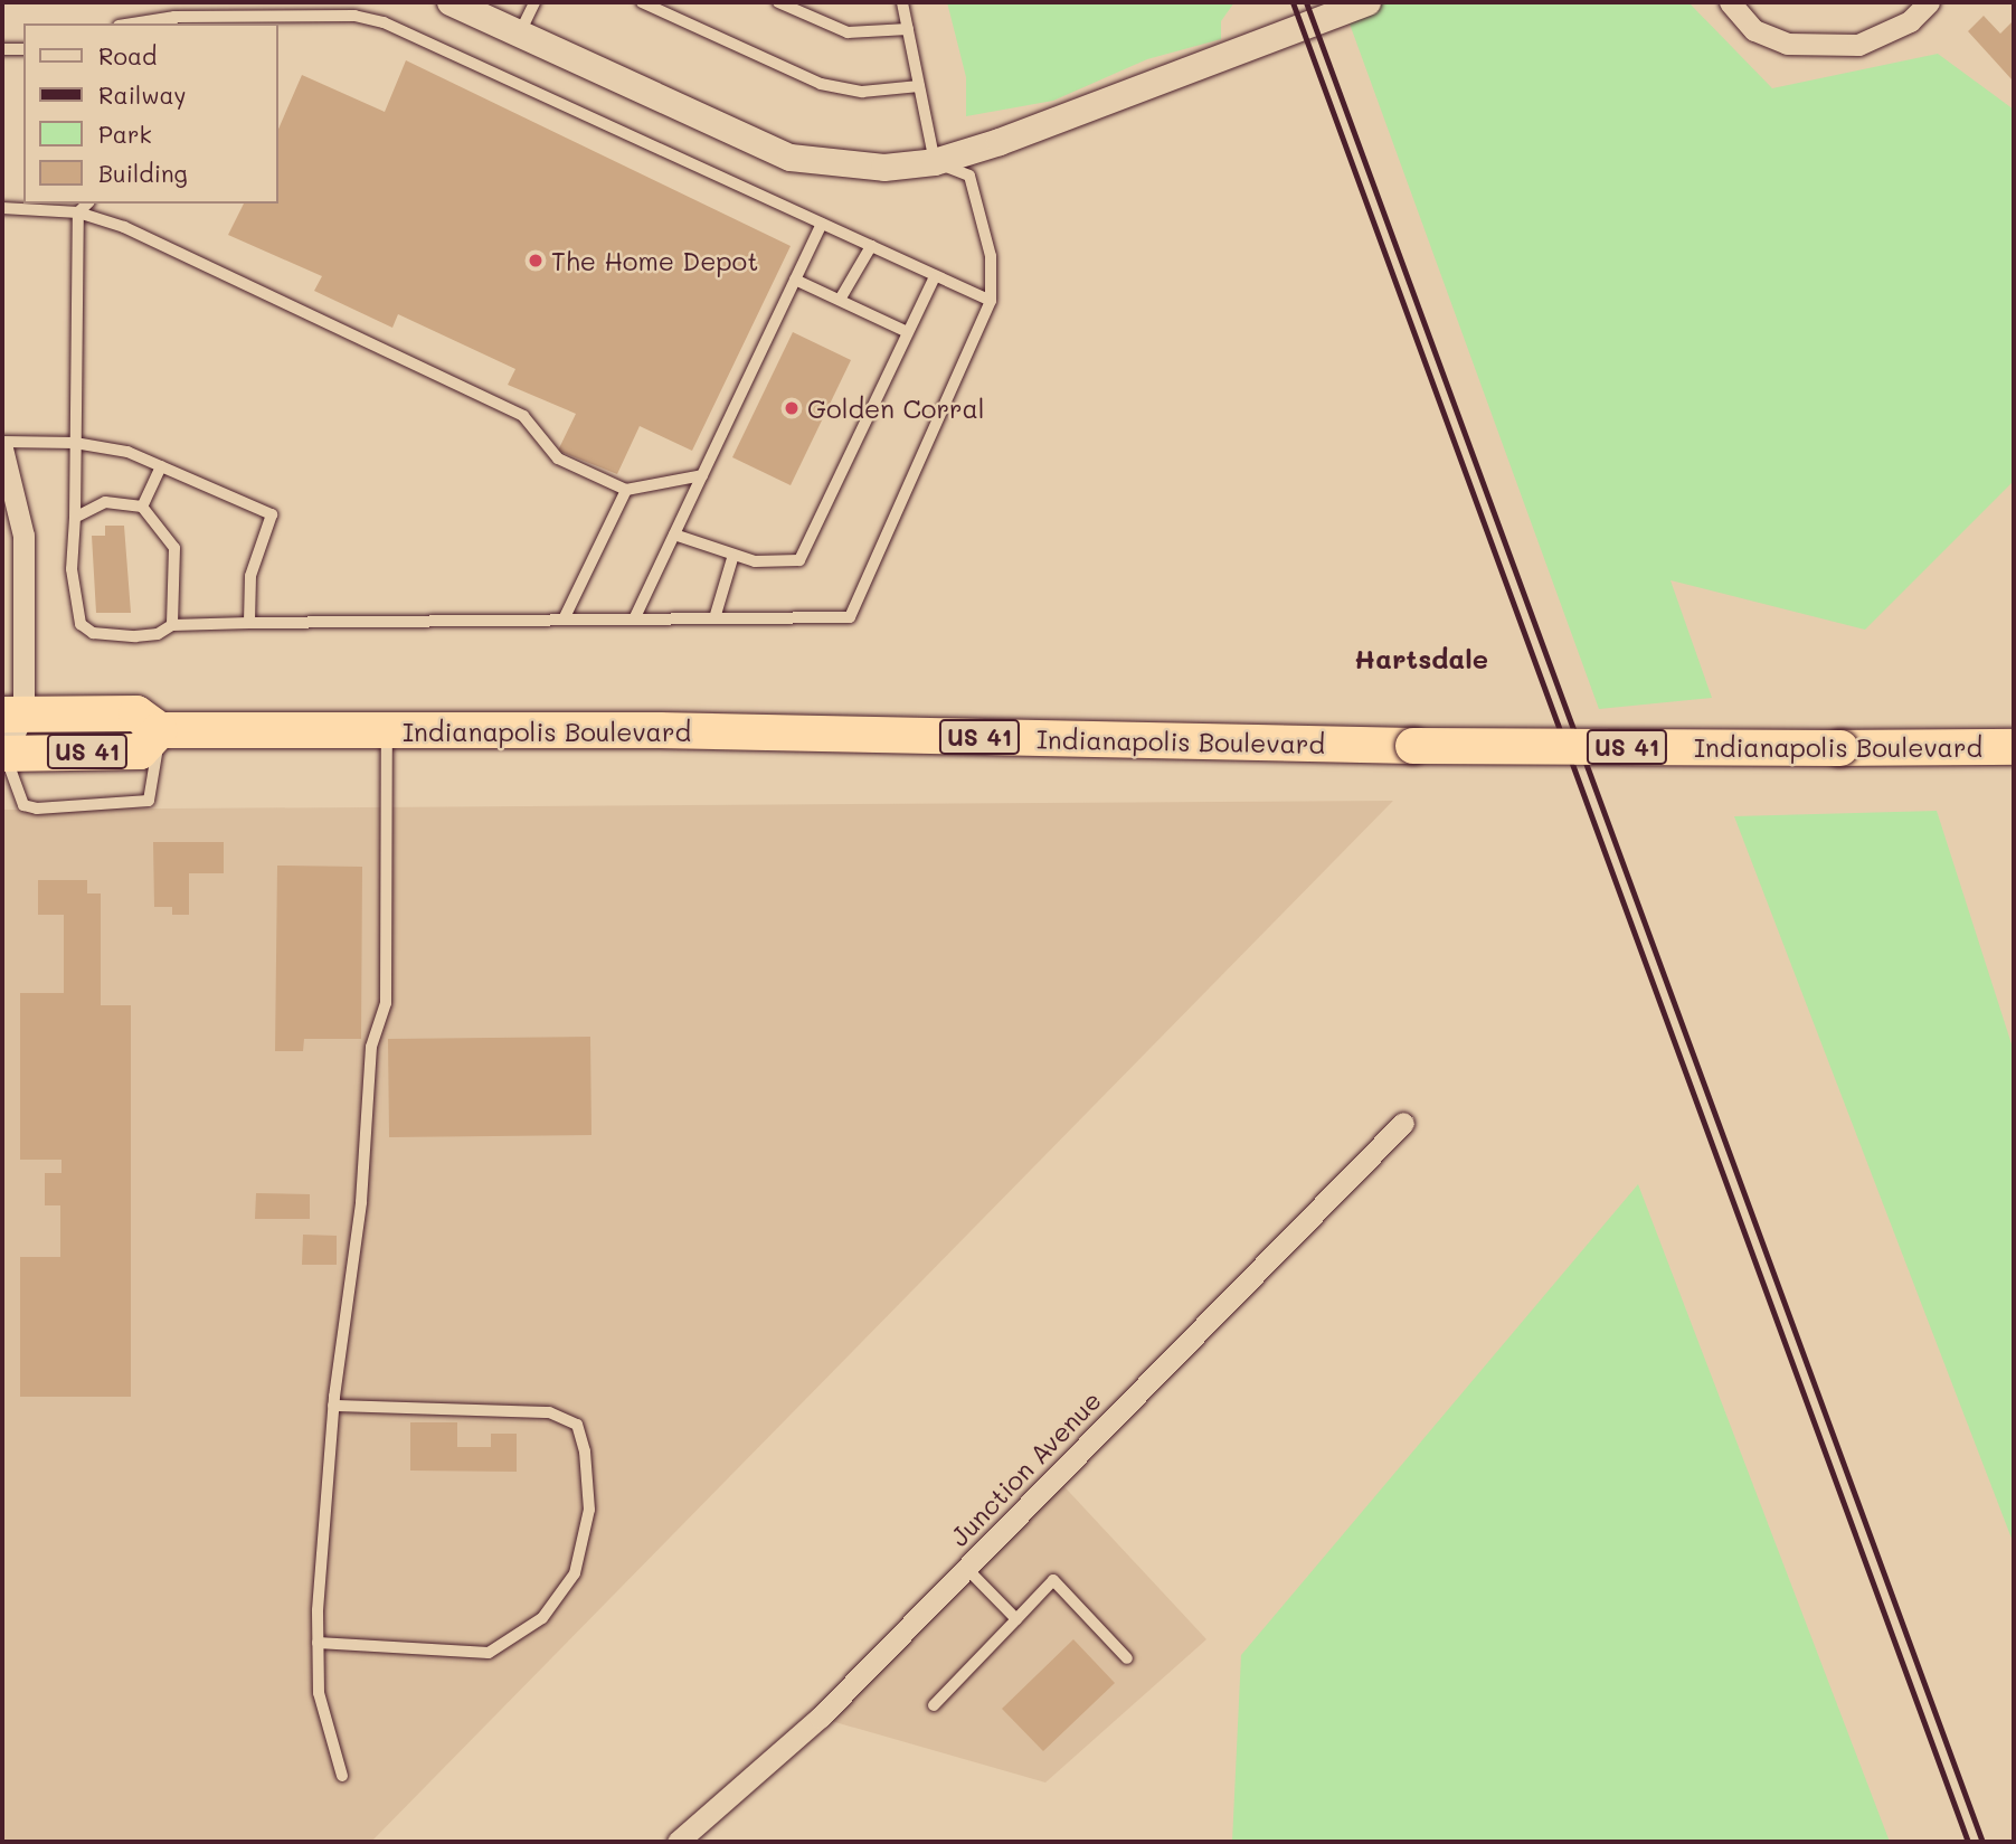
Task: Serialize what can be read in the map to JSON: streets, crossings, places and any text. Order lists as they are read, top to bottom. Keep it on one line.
{"streets":{"highway":["Indianapolis Boulevard","US 41"],"street":["Junction Avenue"]},"crossings":[["Indianapolis Boulevard","US 41"]],"districts":["Hartsdale"],"places":["The Home Depot","Golden Corral"],"legend":["Road","Railway","Park","Building"]}
